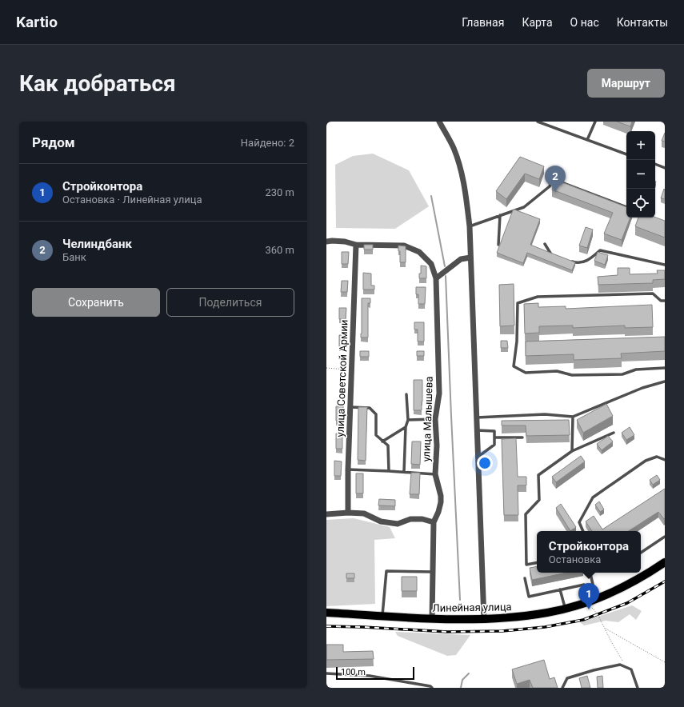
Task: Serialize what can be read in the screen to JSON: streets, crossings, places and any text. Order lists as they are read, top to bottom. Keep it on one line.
{"streets":{"main road":["Линейная улица"],"street":["улица Советской Армии","улица Малышева"]},"crossings":[["улица Советской Армии","улица Малышева"],["улица Малышева","Линейная улица"]],"scale_bar":"100 m","page":{"header":"Kartio","nav":["Главная","Карта","О нас","Контакты"],"buttons":["Маршрут",["Сохранить","Поделиться"]],"title":"Как добраться","heading":["Рядом","Найдено: 2"],"map_buttons":["+","−"],"list":[{"mark":"1","name":"Стройконтора","note":"Остановка · Линейная улица","value":"230 m"},{"mark":"2","name":"Челиндбанк","note":"Банк","value":"360 m"}],"pins":["2","1"],"popup":["Стройконтора","Остановка"],"scale":"100 m"}}
